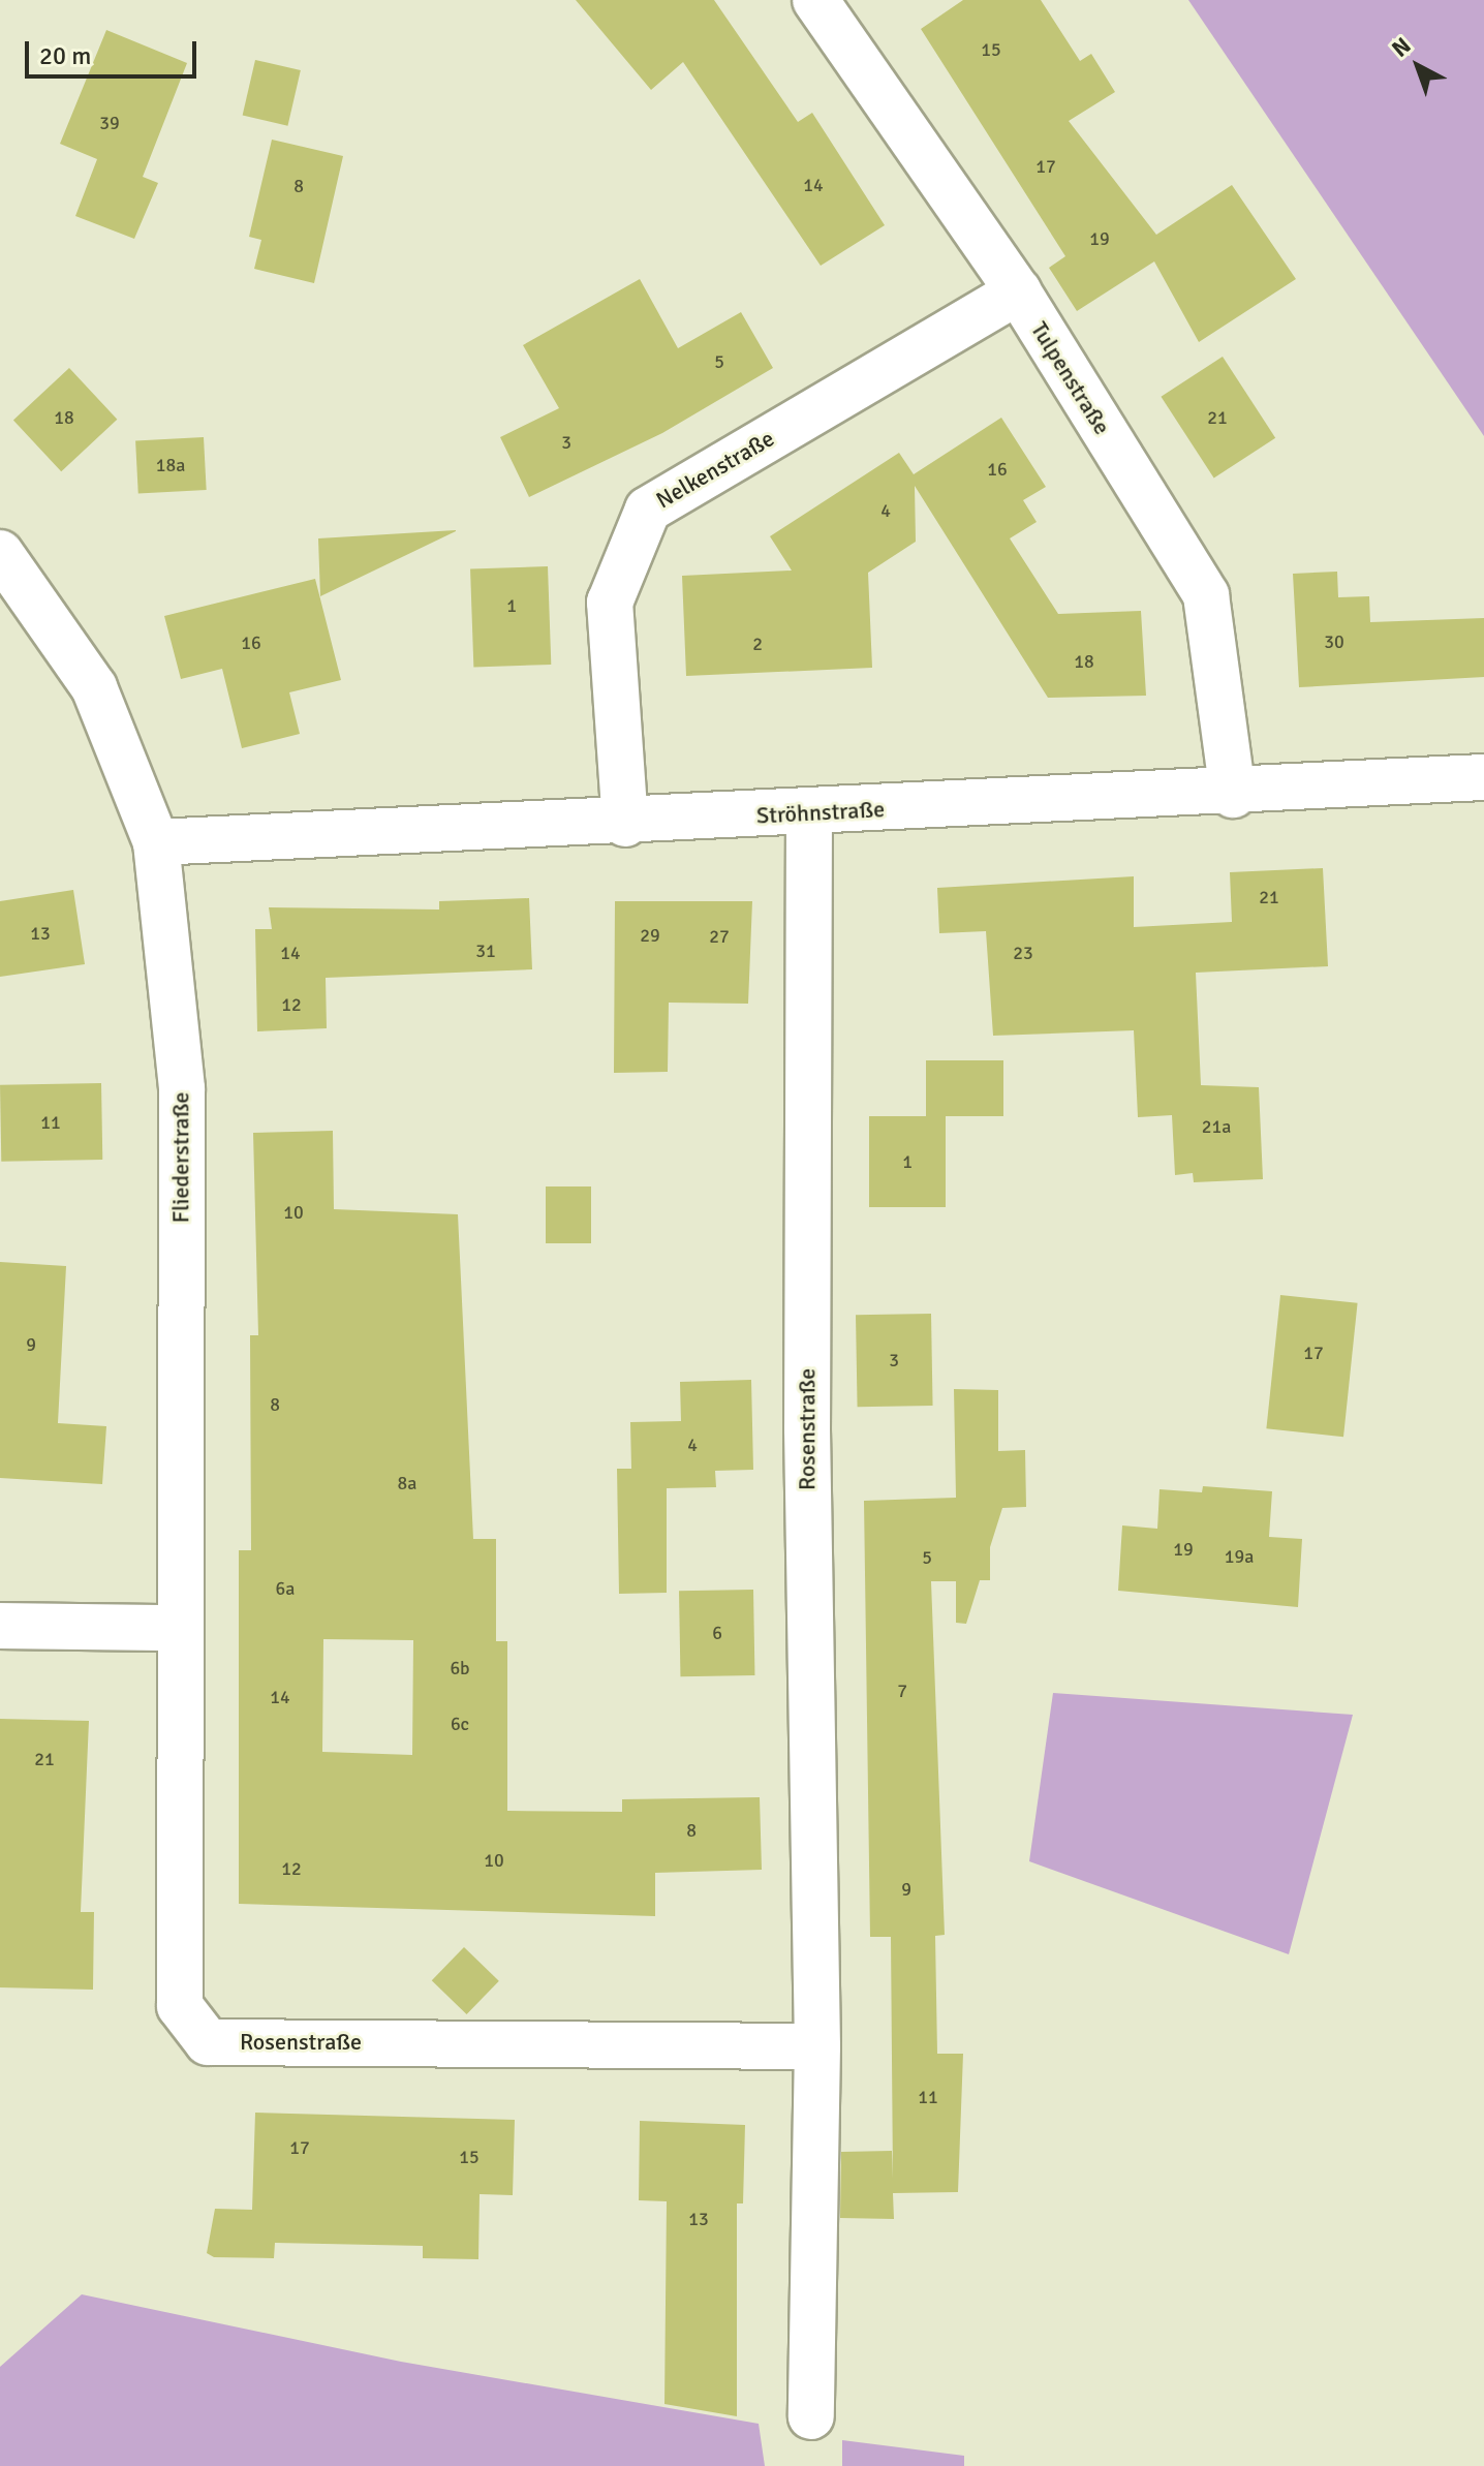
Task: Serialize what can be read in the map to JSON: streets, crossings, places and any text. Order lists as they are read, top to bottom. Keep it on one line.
{"streets":{"street":["Tulpenstraße","Nelkenstraße","Ströhnstraße","Fliederstraße","Rosenstraße"]},"crossings":[["Tulpenstraße","Nelkenstraße"],["Tulpenstraße","Ströhnstraße"],["Nelkenstraße","Ströhnstraße"],["Ströhnstraße","Fliederstraße"],["Ströhnstraße","Rosenstraße"],["Fliederstraße","Rosenstraße"]],"house_numbers":["15","39","17","14","8","19","5","18","21","3","18a","16","4","1","30","16","2","18","21","13","29","27","31","14","23","12","11","21a","1","10","9","17","3","8","4","8a","19","19a","5","6a","6","6b","7","14","6c","21","8","10","12","9","11","17","15","13"],"scale_bar":"20 m","north":"top left"}
